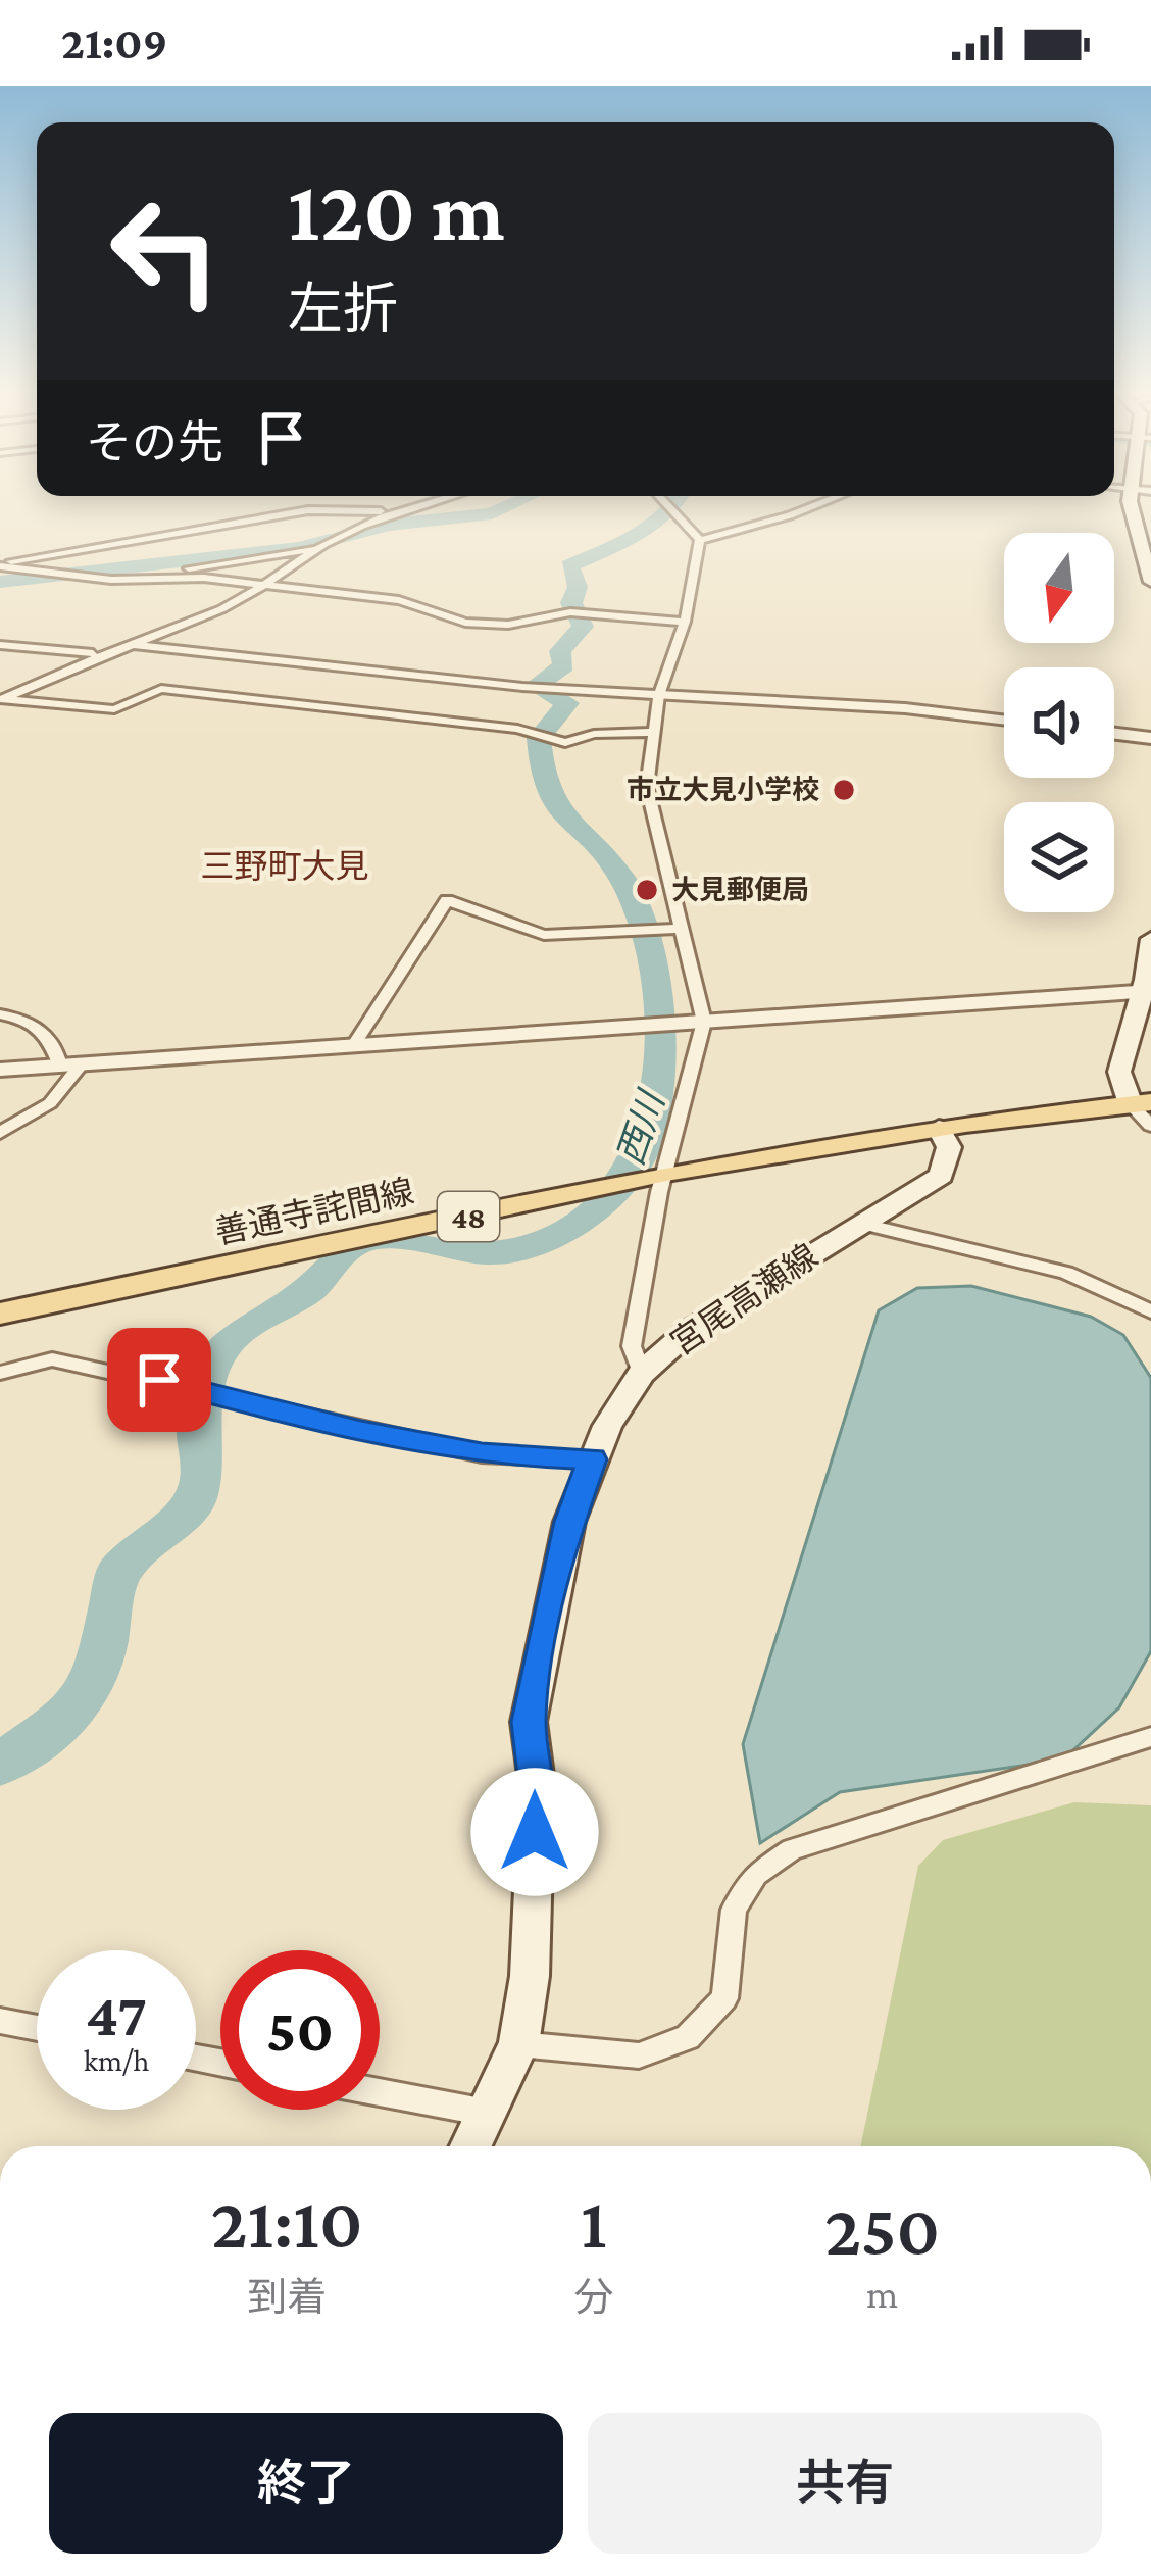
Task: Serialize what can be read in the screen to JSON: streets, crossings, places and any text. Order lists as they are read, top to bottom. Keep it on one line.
{"streets":{"main road":["善通寺詫間線","48","宮尾高瀬線"]},"crossings":[["善通寺詫間線","宮尾高瀬線"]],"districts":["三野町大見"],"water":["西川"],"places":["市立大見小学校","大見郵便局"],"north":"bottom","page":{"status":"21:09","turn":["120 m","左折"],"then":"その先","speed":"47 km/h","limit":"50","eta":["21:10","到着","1","分","250","m"],"buttons":["終了","共有"]}}
